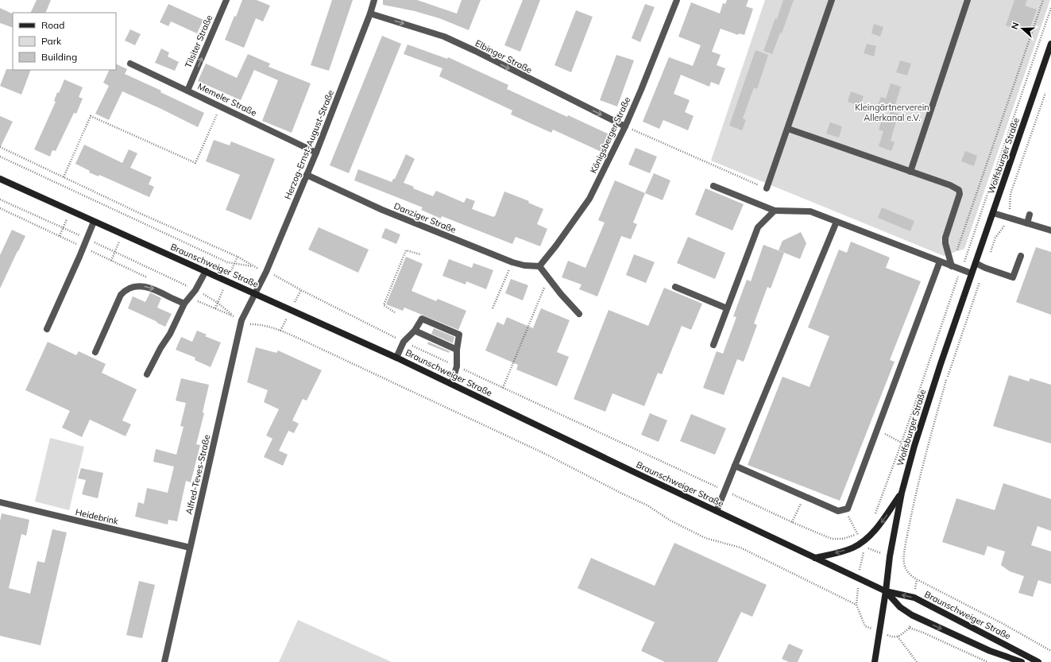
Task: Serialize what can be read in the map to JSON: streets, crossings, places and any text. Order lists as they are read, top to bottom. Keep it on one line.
{"streets":{"street":["Tilsiter Straße","Elbinger Straße","Memeler Straße","Königsberger Straße","Herzog-Ernst-August-Straße","Wolfsburger Straße","Danziger Straße","Braunschweiger Straße","Alfred-Teves-Straße","Heidebrink"]},"crossings":[["Tilsiter Straße","Memeler Straße"],["Elbinger Straße","Königsberger Straße"],["Elbinger Straße","Herzog-Ernst-August-Straße"],["Memeler Straße","Herzog-Ernst-August-Straße"],["Königsberger Straße","Danziger Straße"],["Herzog-Ernst-August-Straße","Danziger Straße"],["Herzog-Ernst-August-Straße","Braunschweiger Straße"],["Herzog-Ernst-August-Straße","Alfred-Teves-Straße"],["Wolfsburger Straße","Braunschweiger Straße"],["Braunschweiger Straße","Alfred-Teves-Straße"],["Alfred-Teves-Straße","Heidebrink"]],"one_way":["Tilsiter Straße","Elbinger Straße"],"parks":["Kleingärtnerverein Allerkanal e.V."],"legend":["Road","Park","Building"],"north":"left"}
